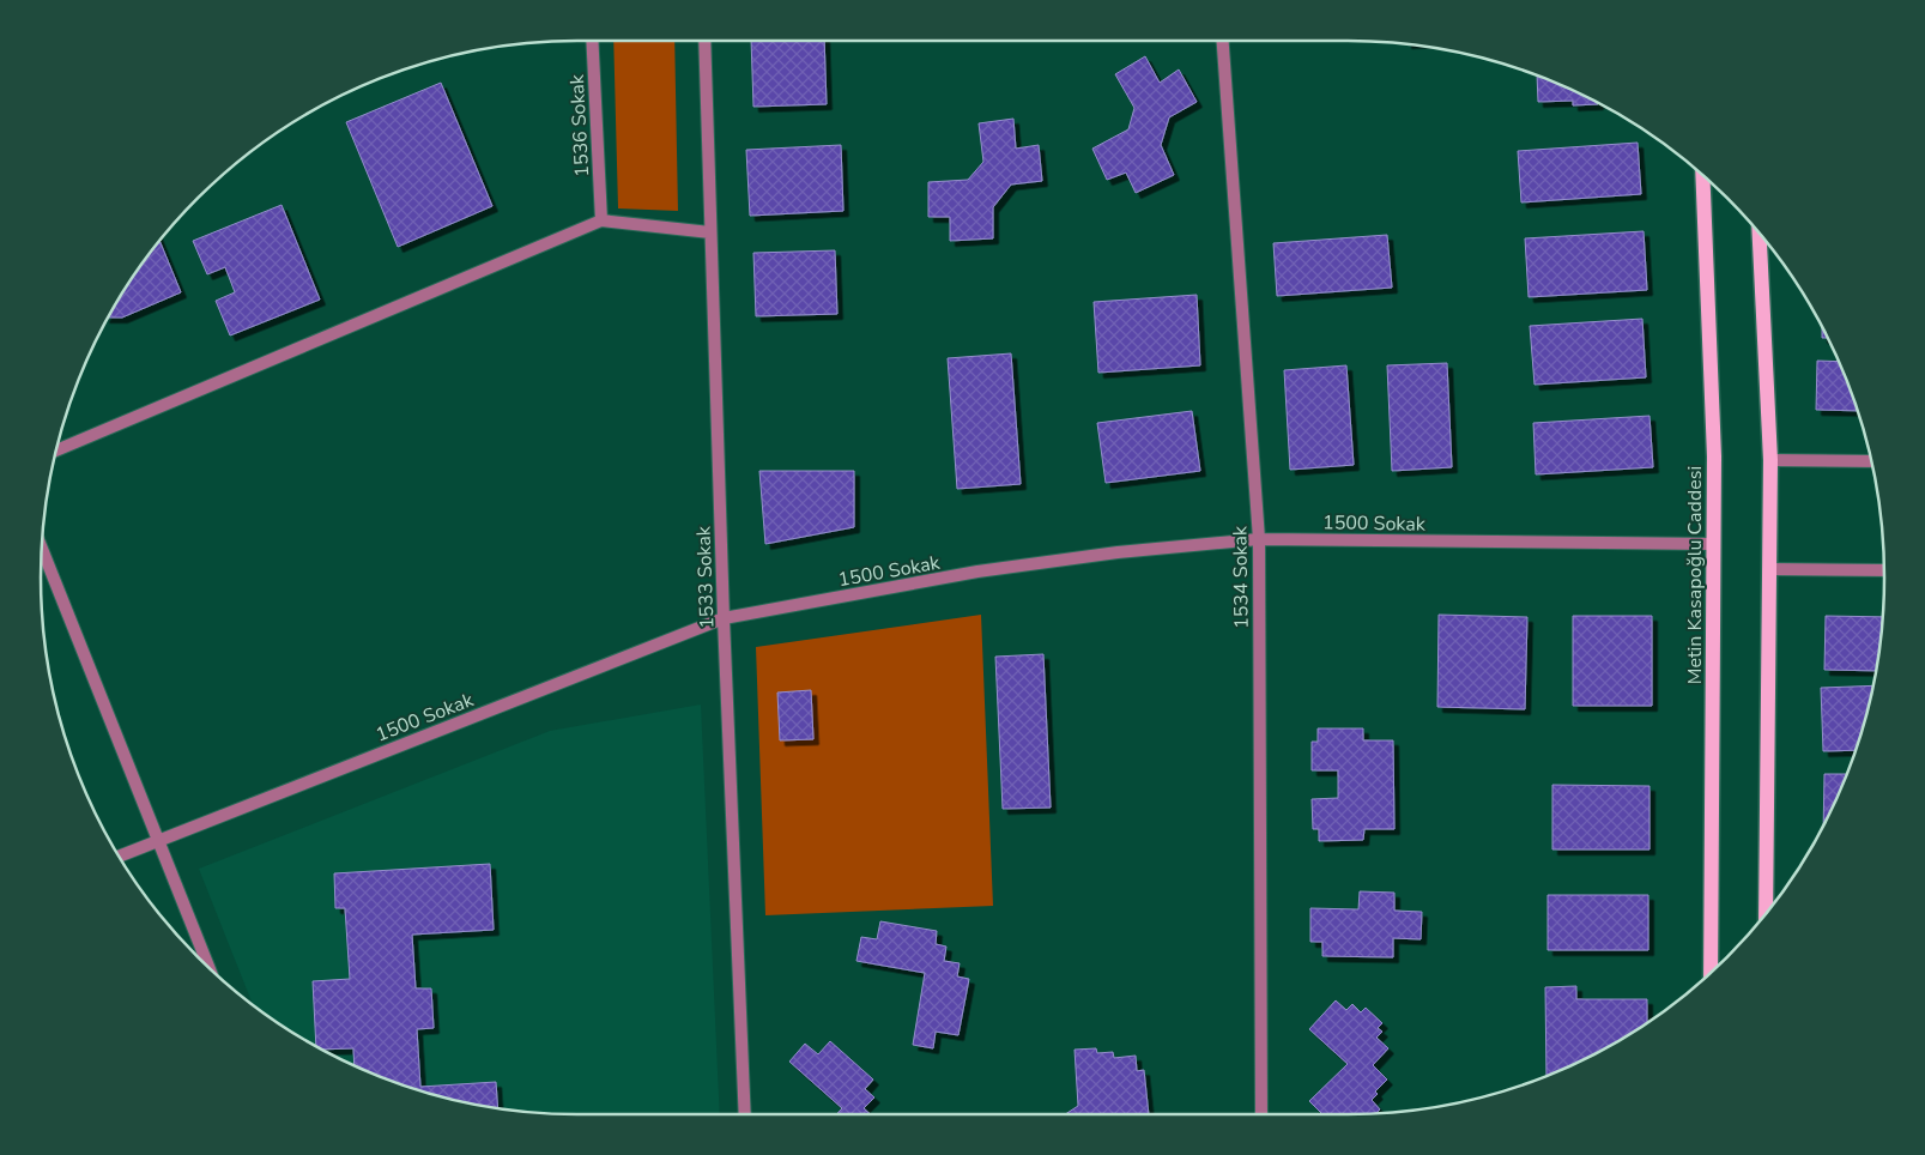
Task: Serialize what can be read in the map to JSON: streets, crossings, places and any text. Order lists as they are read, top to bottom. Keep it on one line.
{"streets":{"main road":["Metin Kasapoğlu Caddesi"],"street":["1536 Sokak","1500 Sokak","1533 Sokak","1534 Sokak"]},"crossings":[["1500 Sokak","Metin Kasapoğlu Caddesi"],["1500 Sokak","1533 Sokak"],["1500 Sokak","1534 Sokak"]]}
